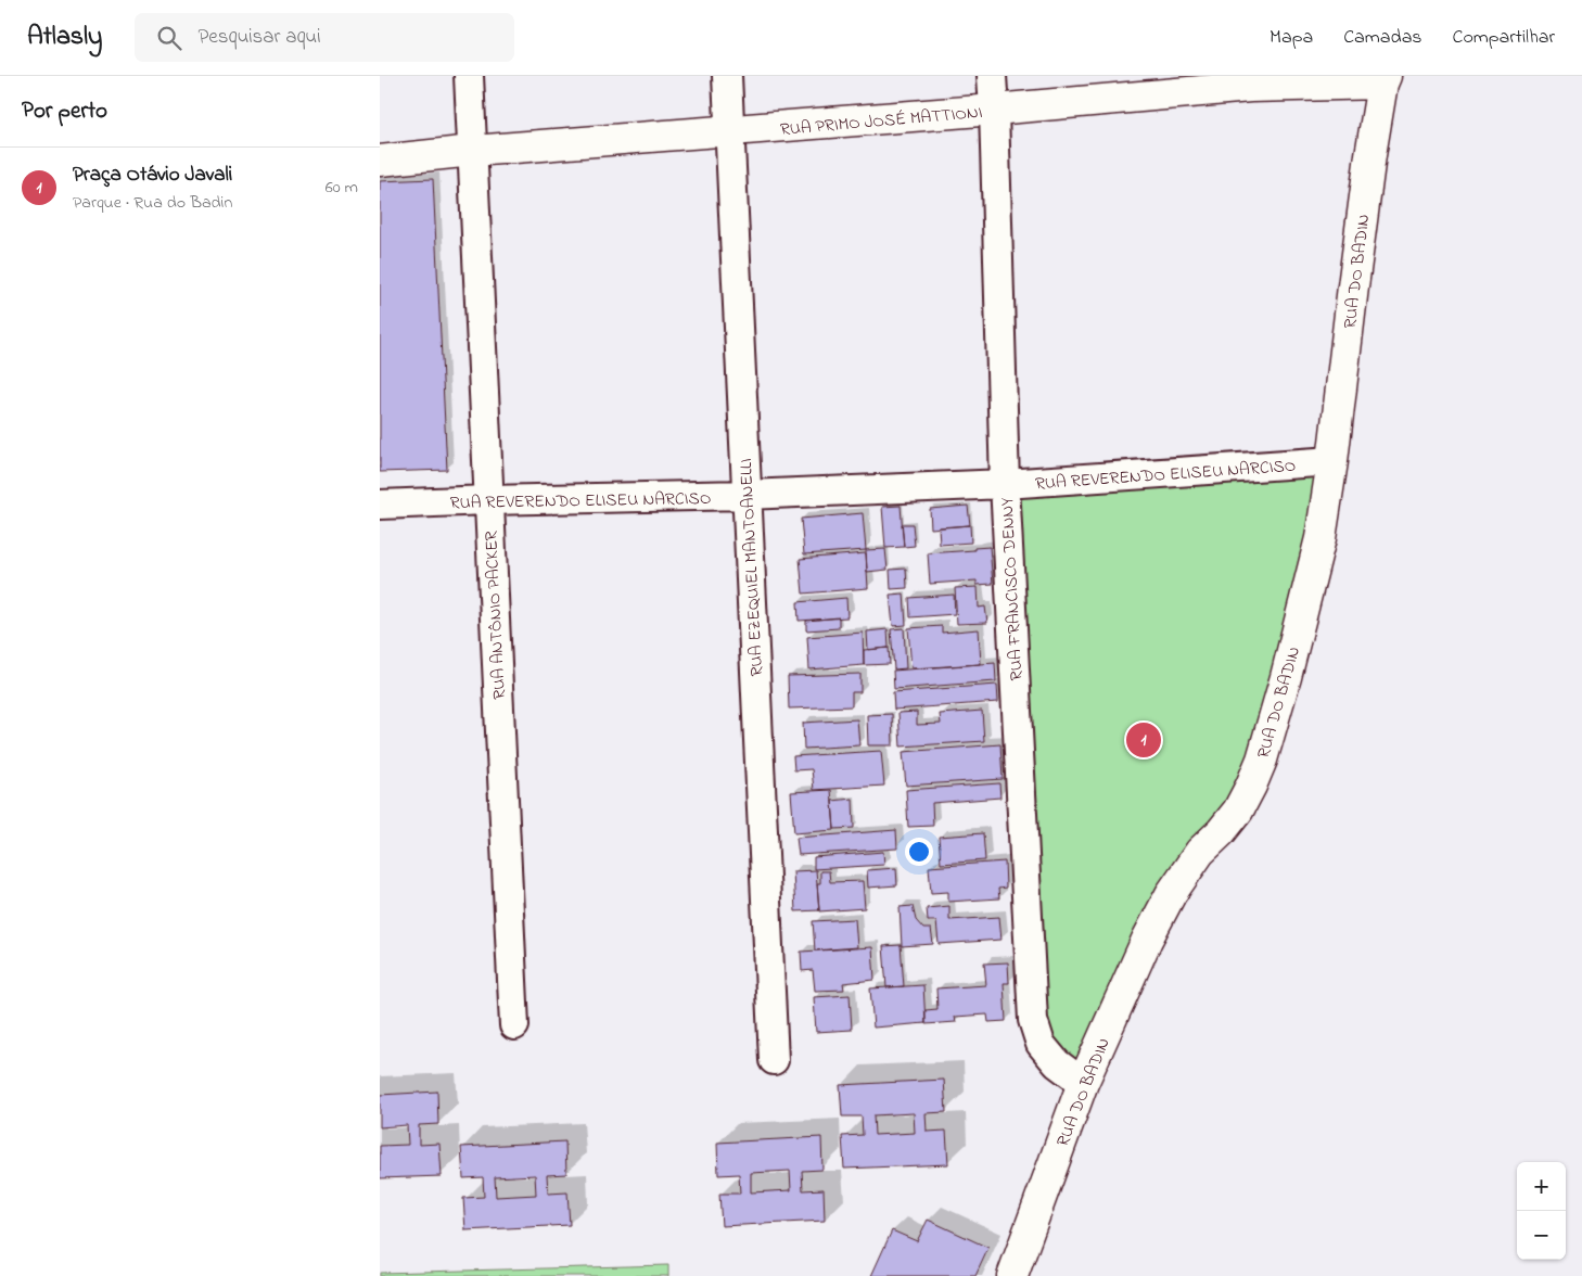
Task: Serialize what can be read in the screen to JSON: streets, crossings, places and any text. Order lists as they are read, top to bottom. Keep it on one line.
{"streets":{"main road":["RUA PRIMO JOSÉ MATTIONI","RUA DO BADIN"],"street":["RUA REVERENDO ELISEU NARCISO","RUA EZEQUIEL MANTOANELLI","RUA FRANCISCO DENNY","RUA ANTÔNIO PACKER"]},"crossings":[["RUA PRIMO JOSÉ MATTIONI","RUA DO BADIN"],["RUA PRIMO JOSÉ MATTIONI","RUA EZEQUIEL MANTOANELLI"],["RUA PRIMO JOSÉ MATTIONI","RUA FRANCISCO DENNY"],["RUA PRIMO JOSÉ MATTIONI","RUA ANTÔNIO PACKER"],["RUA DO BADIN","RUA REVERENDO ELISEU NARCISO"],["RUA DO BADIN","RUA FRANCISCO DENNY"],["RUA REVERENDO ELISEU NARCISO","RUA EZEQUIEL MANTOANELLI"],["RUA REVERENDO ELISEU NARCISO","RUA FRANCISCO DENNY"],["RUA REVERENDO ELISEU NARCISO","RUA ANTÔNIO PACKER"]],"page":{"header":"Atlasly","search":"Pesquisar aqui","nav":["Mapa","Camadas","Compartilhar"],"heading":"Por perto","list":[{"mark":"1","name":"Praça Otávio Javali","note":"Parque · Rua do Badin","value":"60 m"}],"pins":"1","map_buttons":["+","−"]}}
